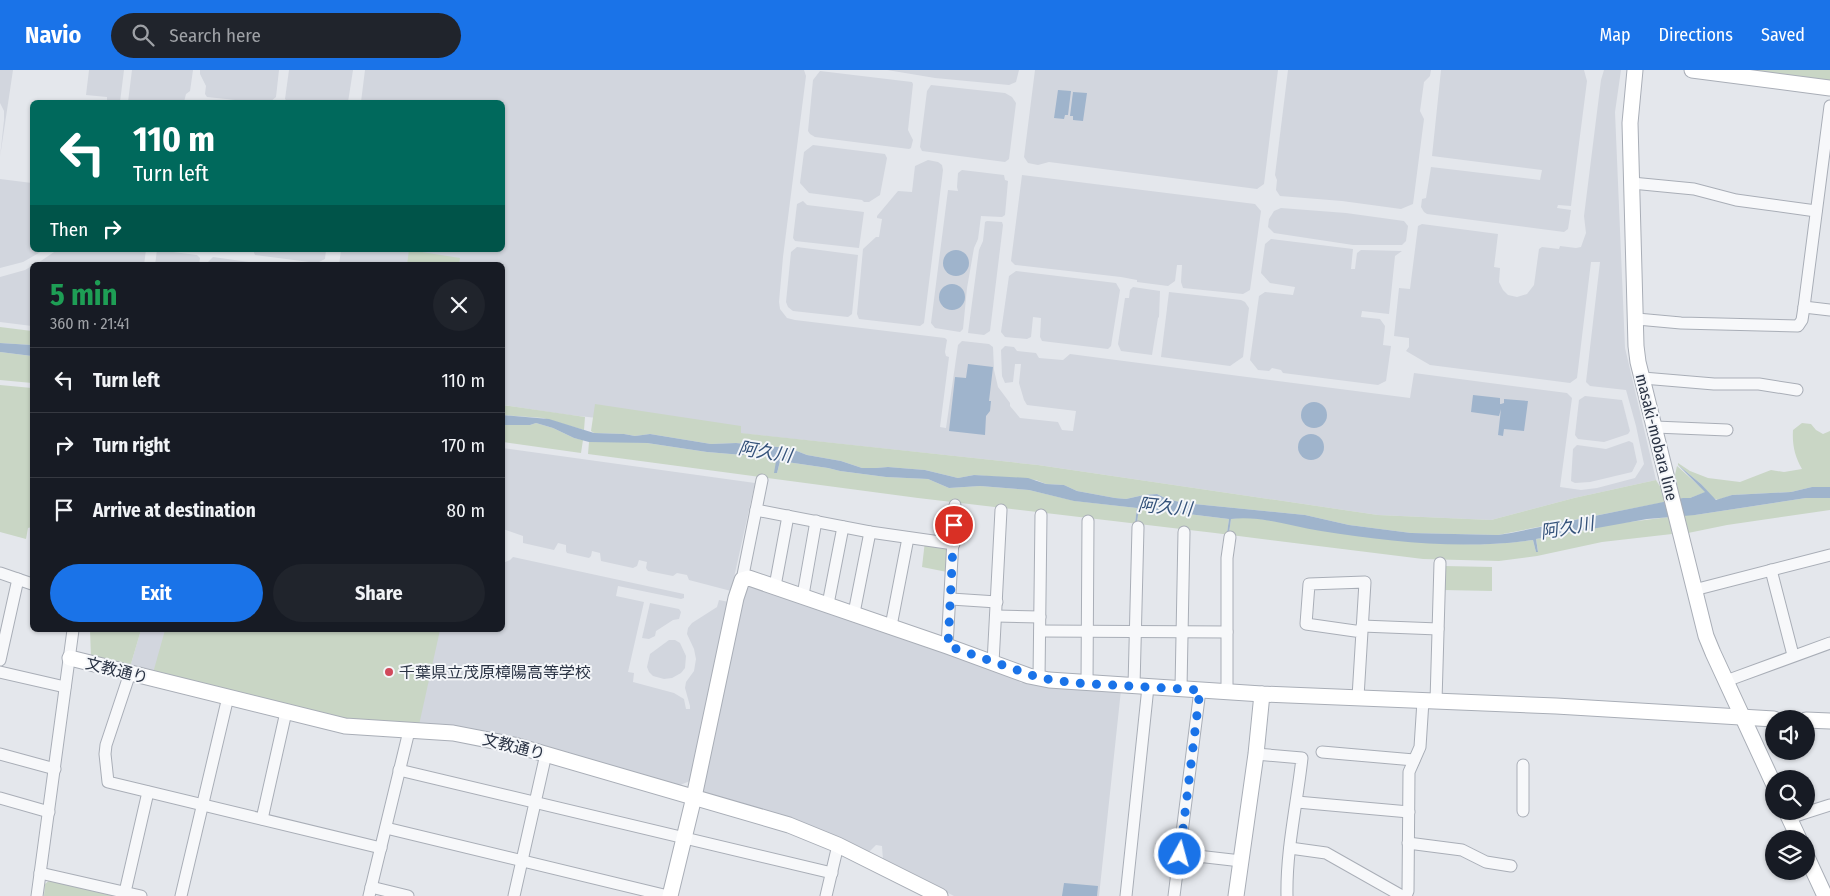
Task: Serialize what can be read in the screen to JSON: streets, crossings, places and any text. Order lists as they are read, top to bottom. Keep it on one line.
{"streets":{"street":["masaki-mobara line","文教通り"]},"water":["阿久川"],"places":["千葉県立茂原樟陽高等学校"],"page":{"header":"Navio","search":"Search here","nav":["Map","Directions","Saved"],"turn":["110 m","Turn left"],"then":"Then","heading":["5 min","360 m · 21:41"],"list":[{"name":"Turn left","value":"110 m"},{"name":"Turn right","value":"170 m"},{"name":"Arrive at destination","value":"80 m"}],"buttons":["Exit","Share"]}}
